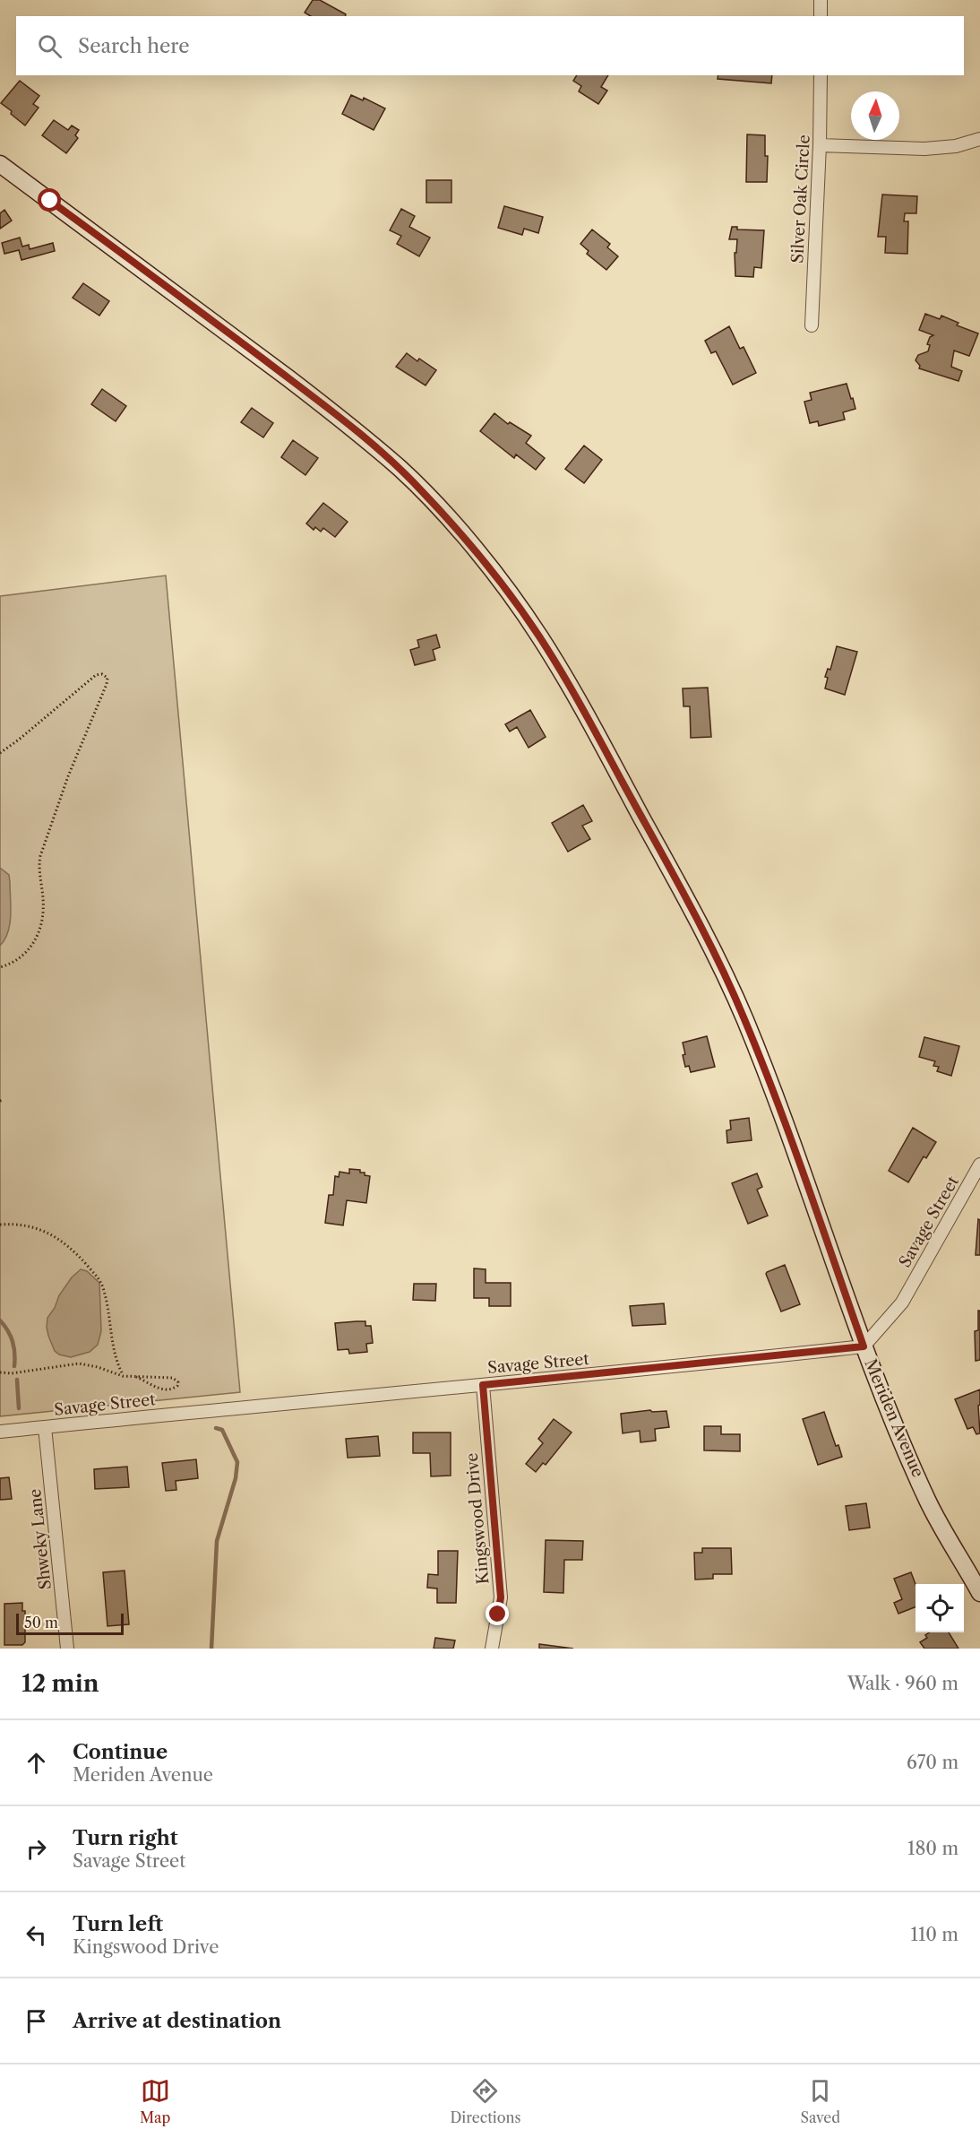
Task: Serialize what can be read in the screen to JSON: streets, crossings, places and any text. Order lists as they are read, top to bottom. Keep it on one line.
{"streets":{"main road":["Meriden Avenue"],"street":["Silver Oak Circle","Savage Street","Kingswood Drive","Shweky Lane"]},"crossings":[["Savage Street","Meriden Avenue"],["Savage Street","Kingswood Drive"],["Savage Street","Shweky Lane"]],"scale_bar":"50 m","north":"top","page":{"search":"Search here","scale":"50 m","heading":["12 min","Walk · 960 m"],"list":[["Continue","Meriden Avenue","670 m"],["Turn right","Savage Street","180 m"],["Turn left","Kingswood Drive","110 m"],"Arrive at destination"],"nav":["Map","Directions","Saved"]}}
